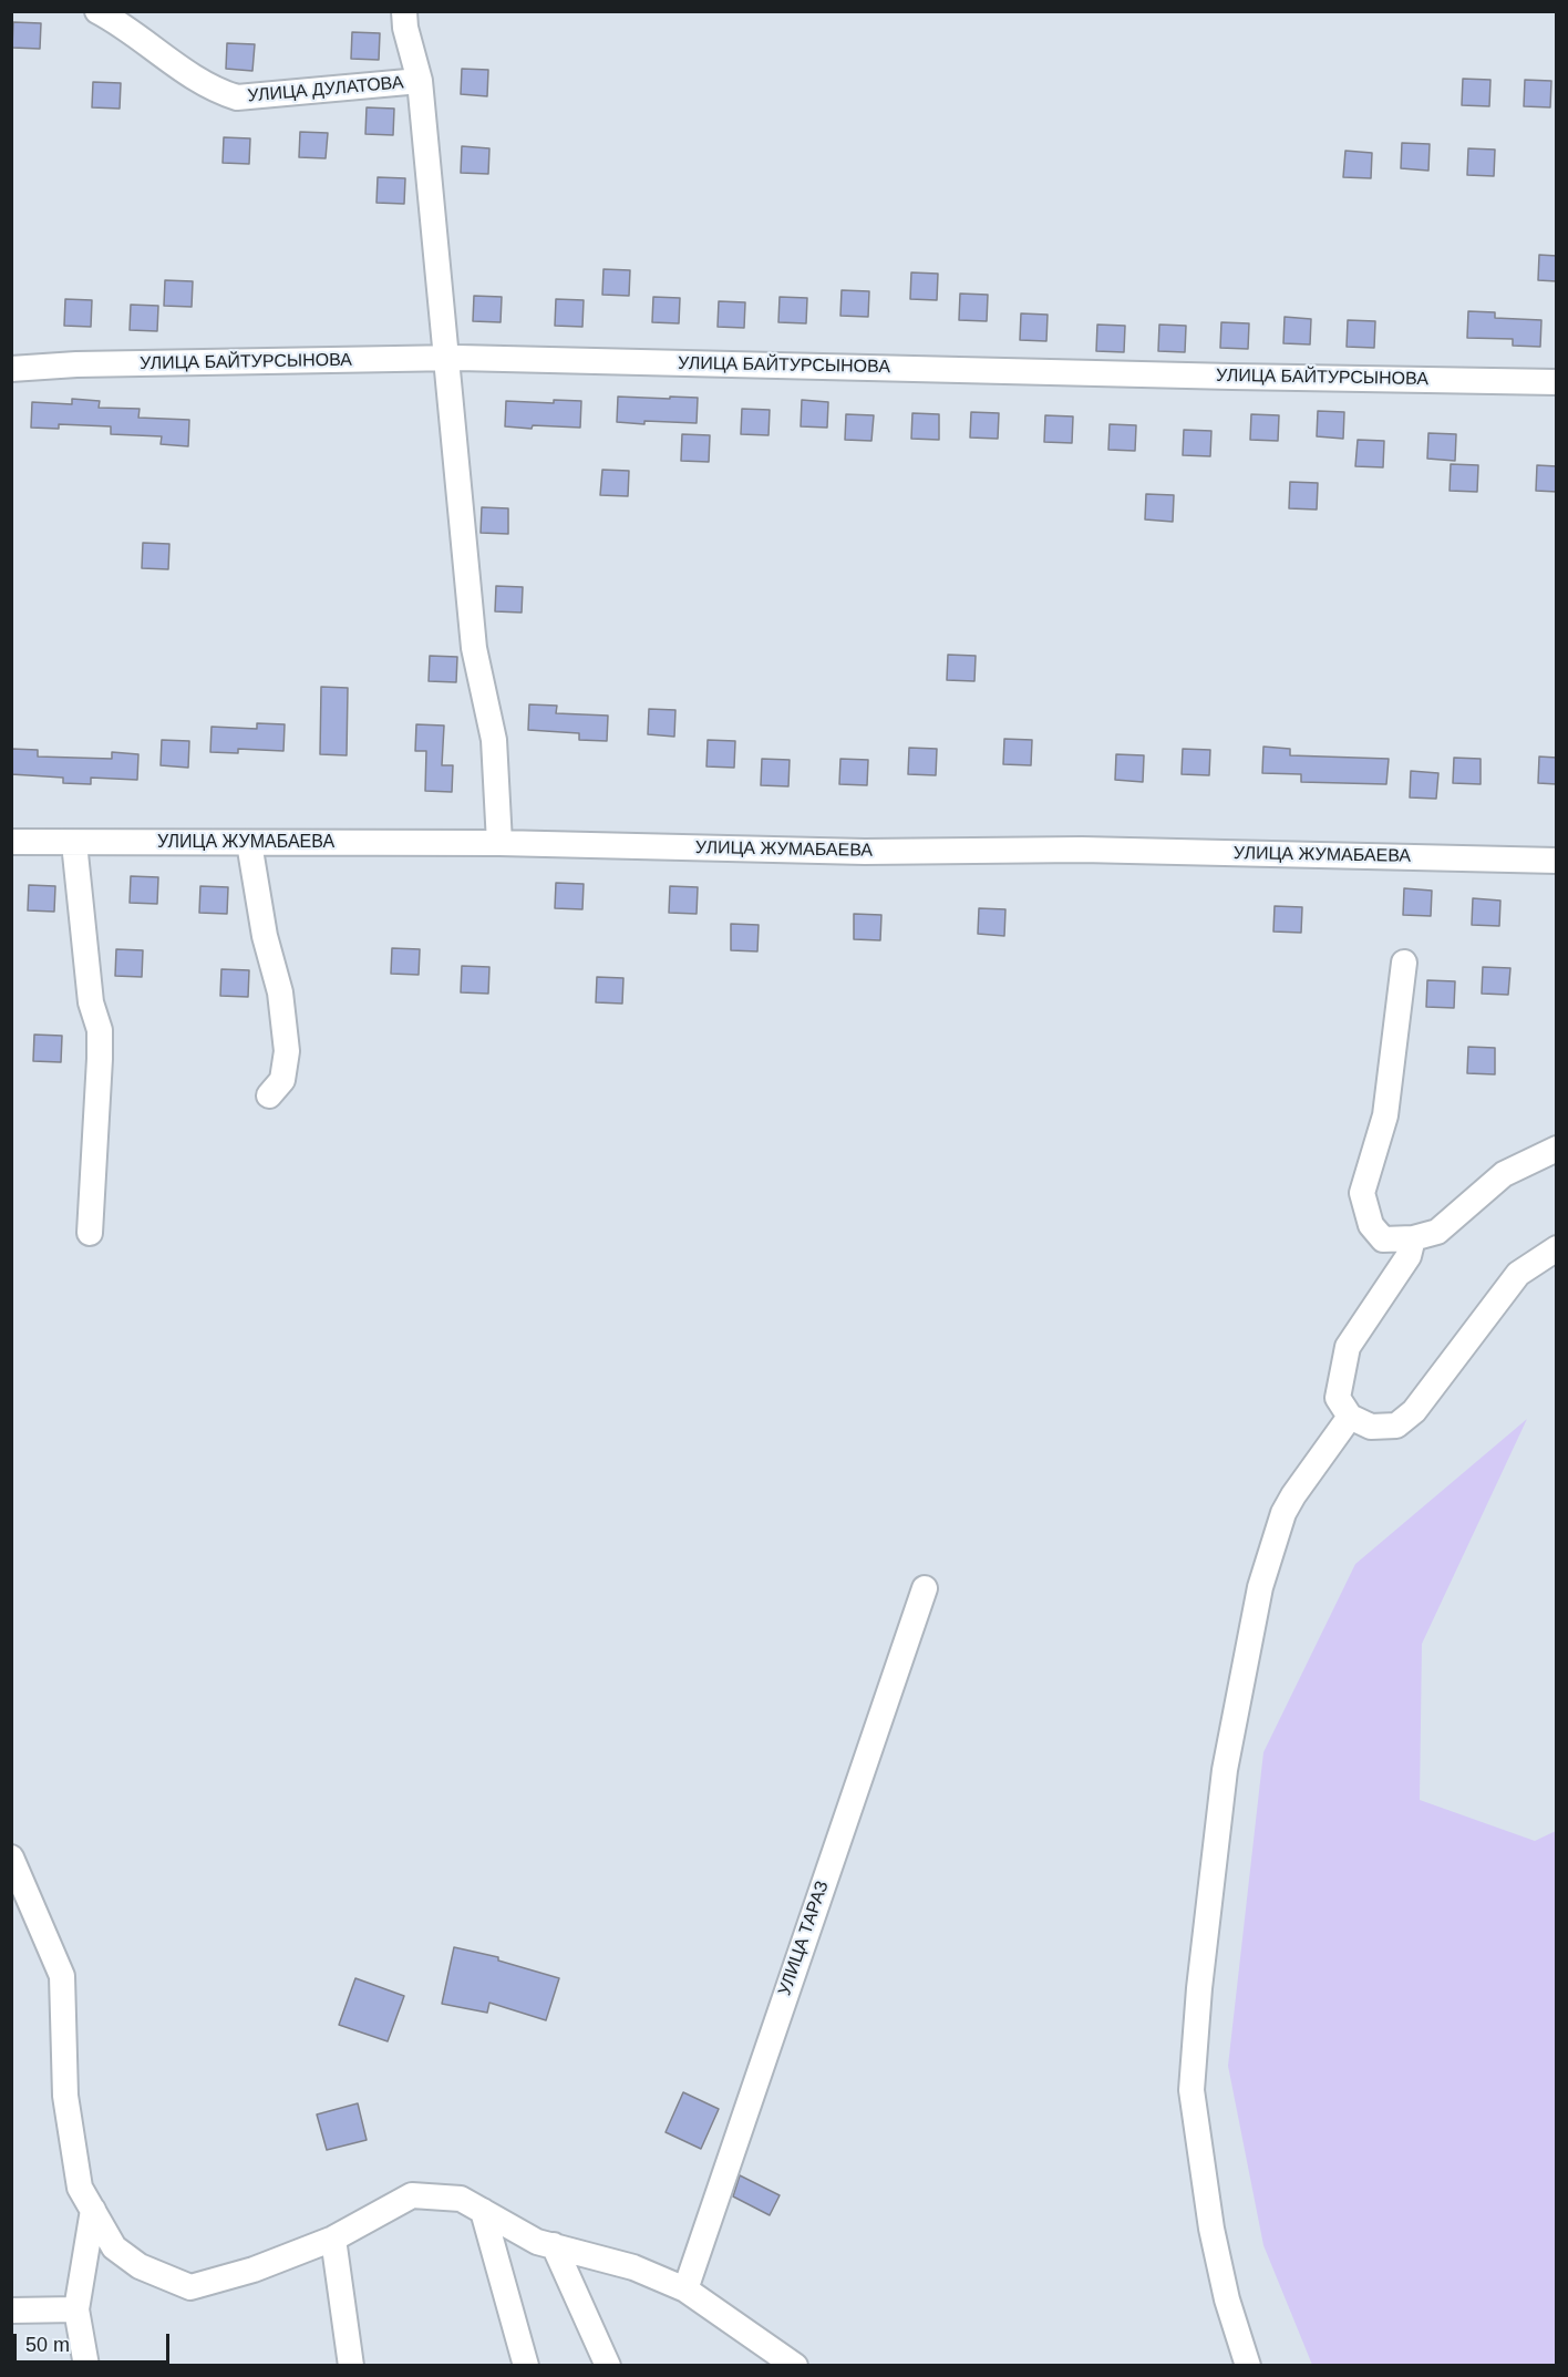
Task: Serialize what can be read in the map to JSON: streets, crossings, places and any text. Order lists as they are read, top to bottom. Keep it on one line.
{"streets":{"street":["УЛИЦА ДУЛАТОВА","УЛИЦА БАЙТУРСЫНОВА","УЛИЦА ЖУМАБАЕВА","УЛИЦА ТАРАЗ"]},"scale_bar":"50 m"}
